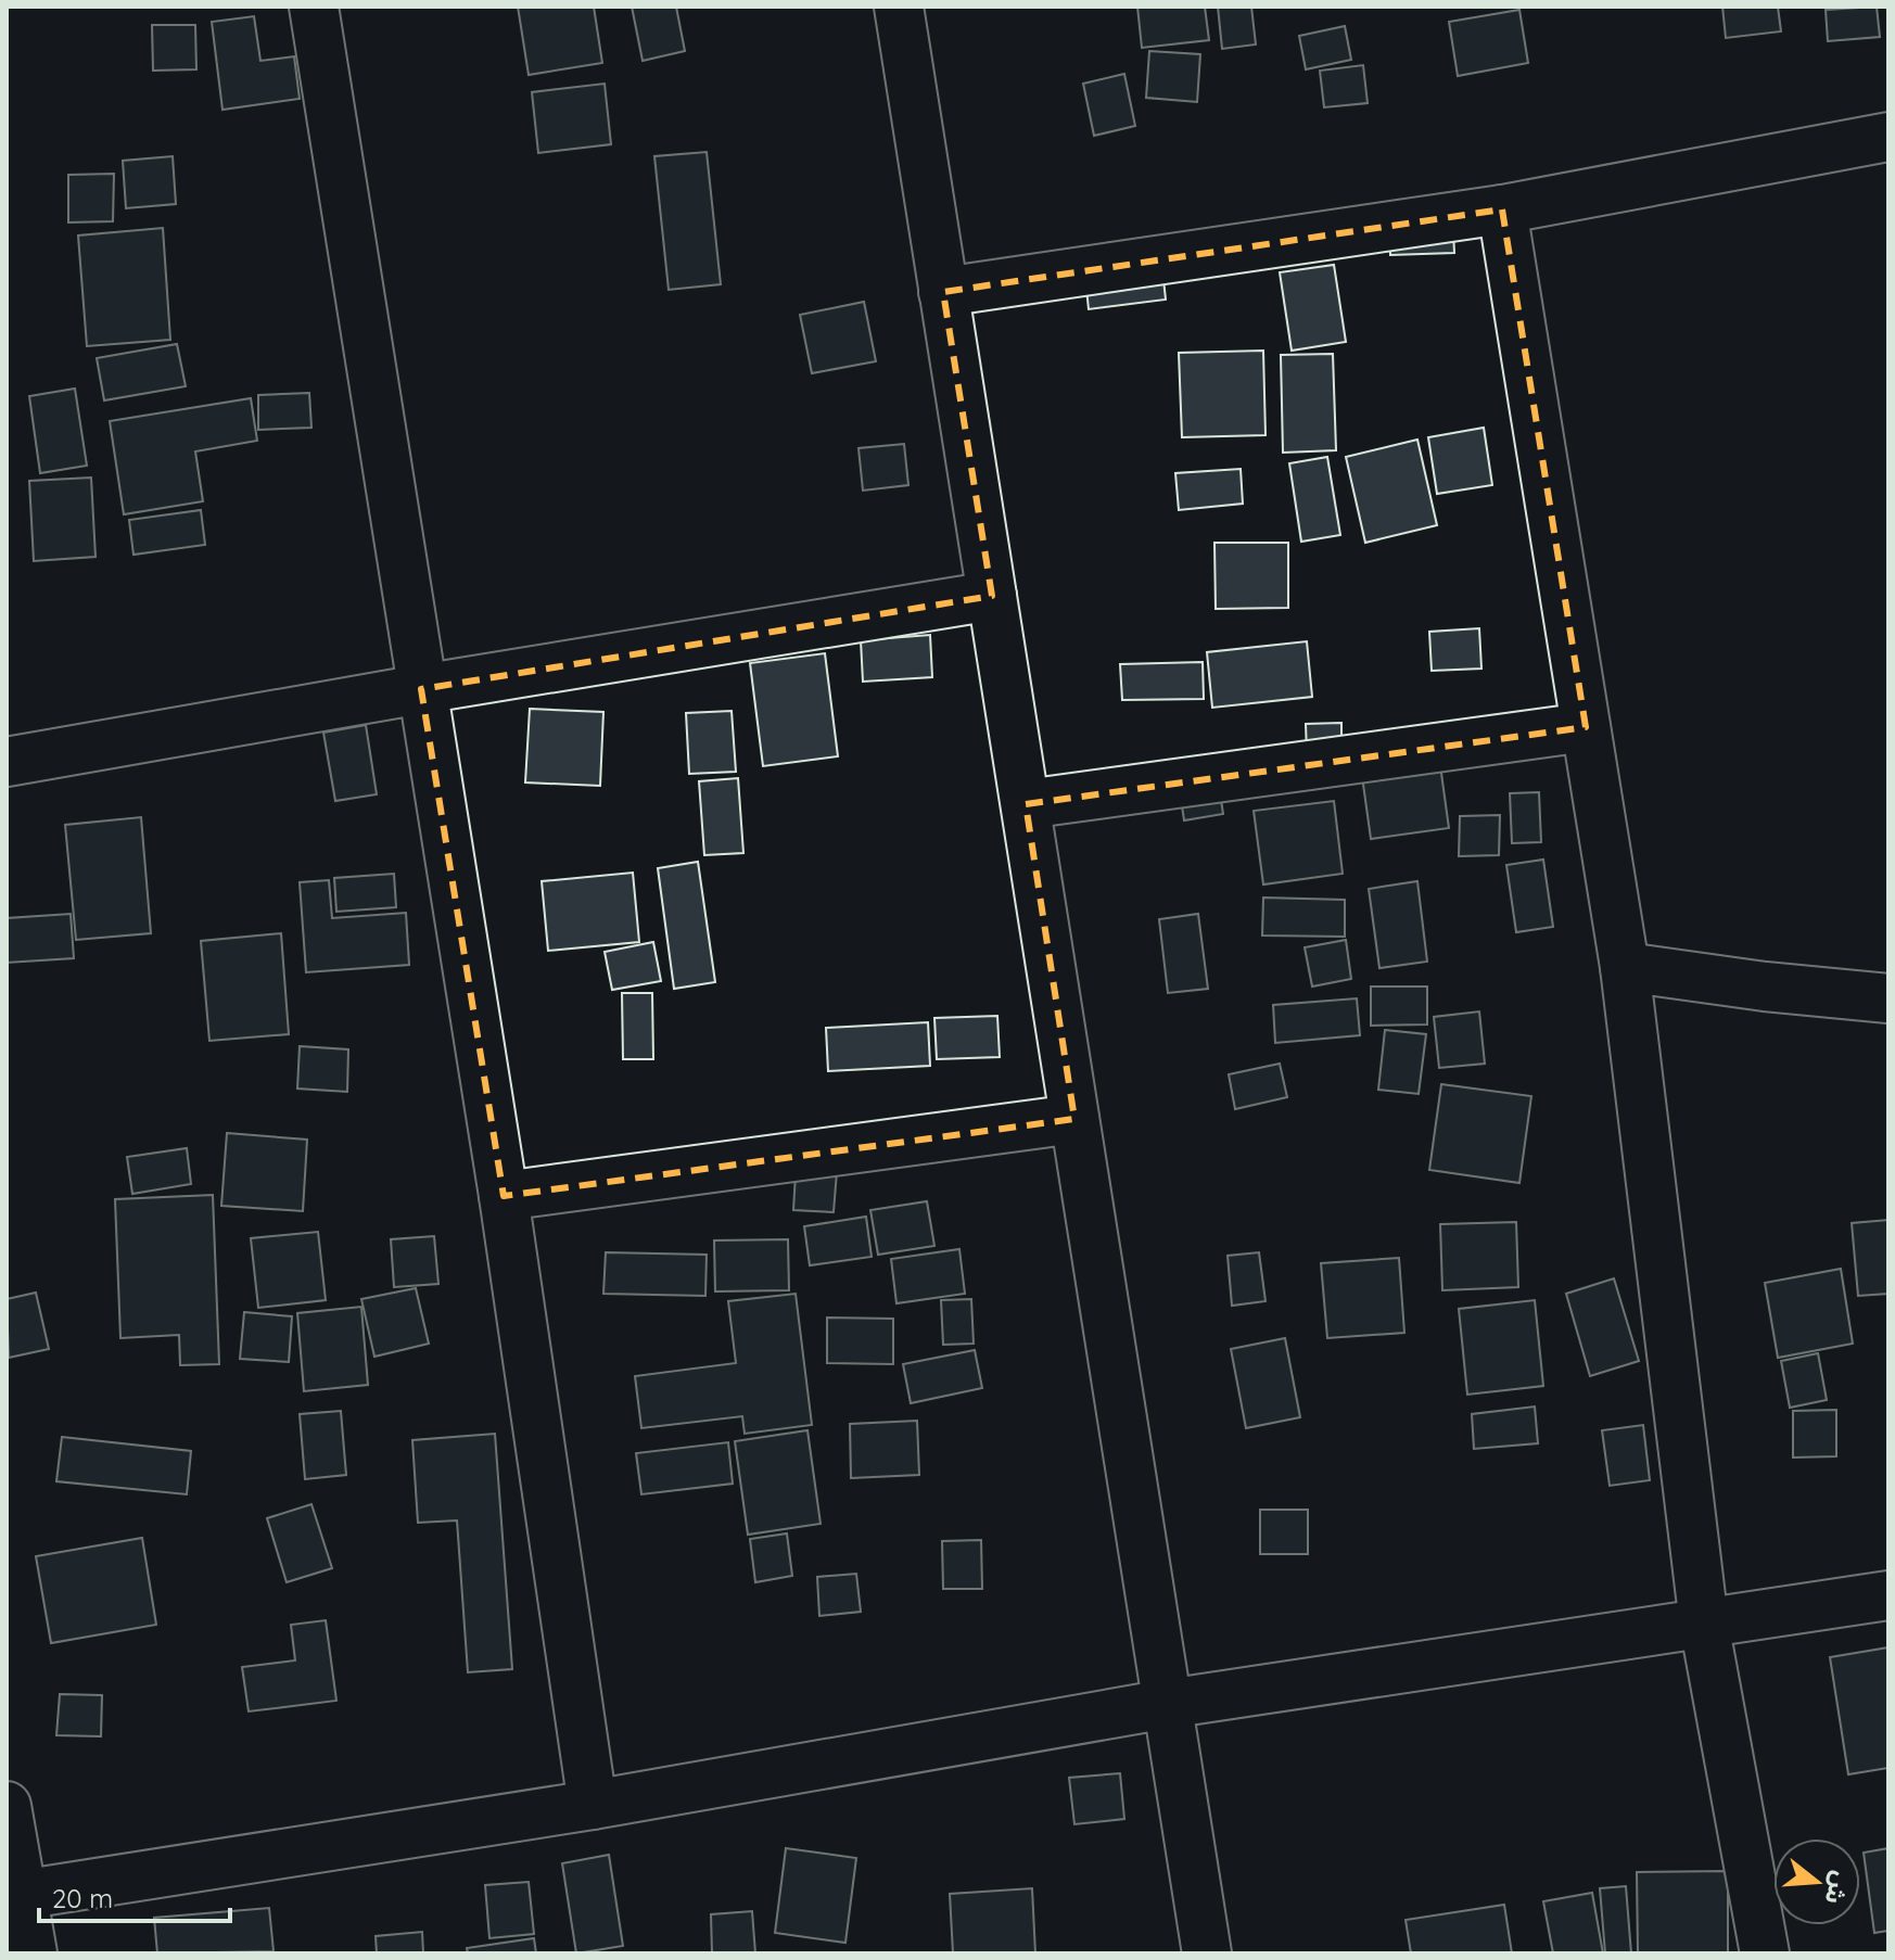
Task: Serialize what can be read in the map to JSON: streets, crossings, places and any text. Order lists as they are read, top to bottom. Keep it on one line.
{"scale_bar":"20 m","north":"right"}
